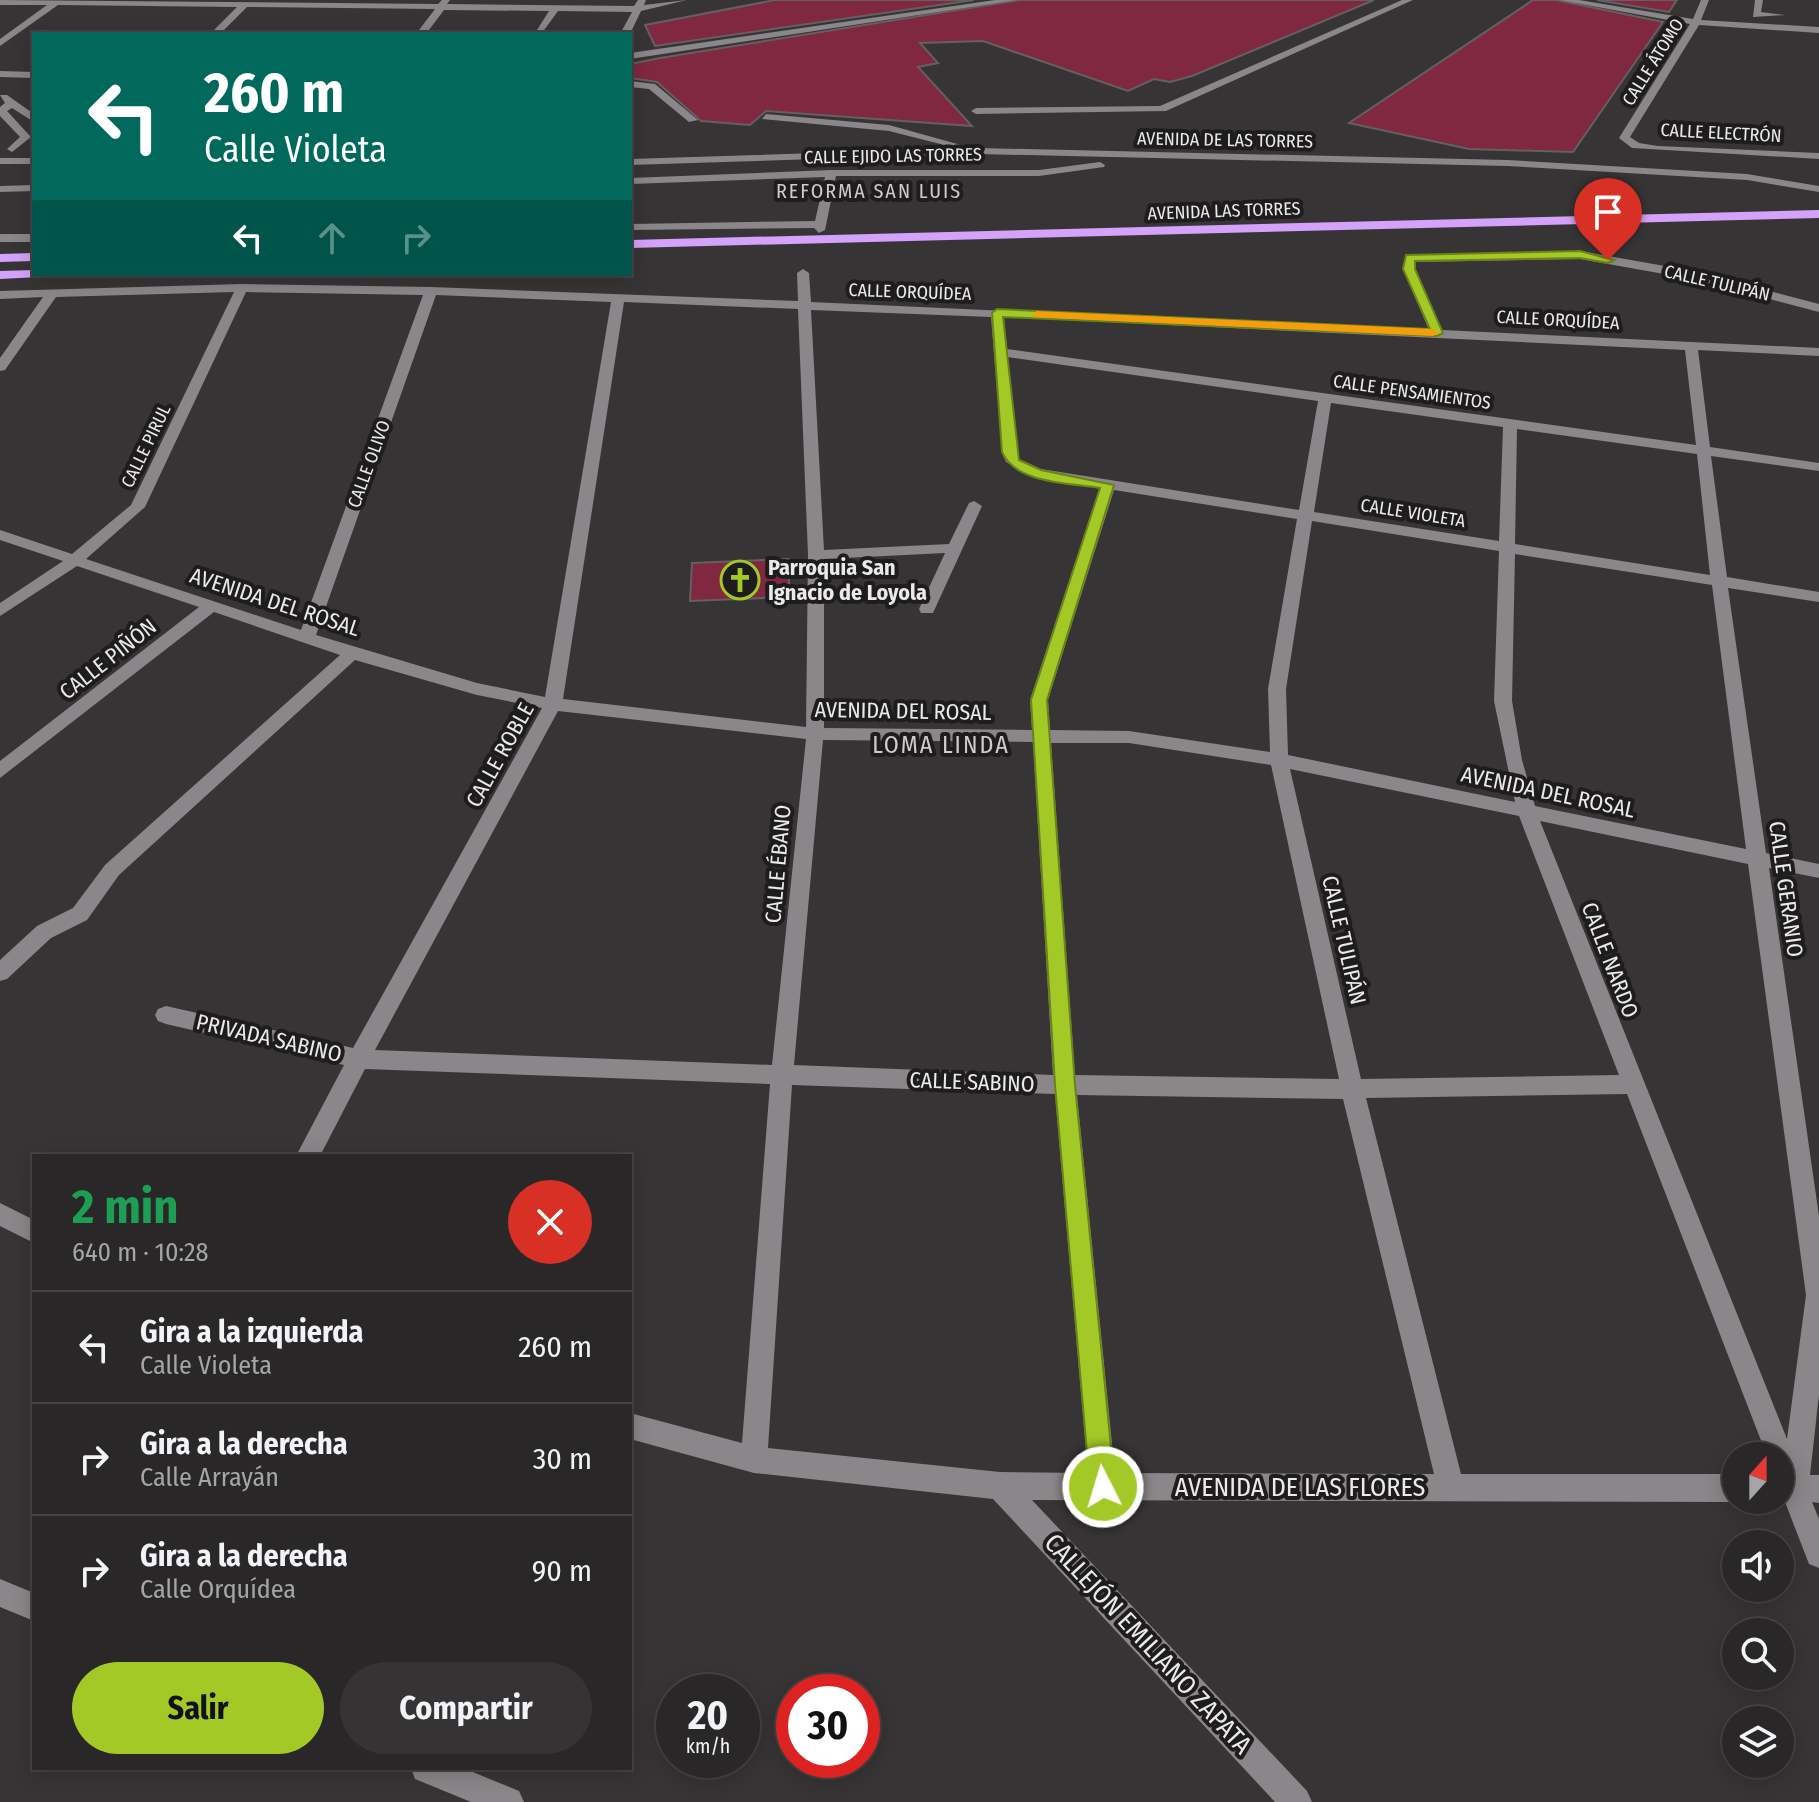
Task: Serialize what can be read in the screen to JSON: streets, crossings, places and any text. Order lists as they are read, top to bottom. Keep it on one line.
{"streets":{"highway":["AVENIDA LAS TORRES"],"street":["CALLE ÁTOMO","CALLE ELECTRÓN","AVENIDA DE LAS TORRES","CALLE EJIDO LAS TORRES","CALLE TULIPÁN","CALLE ORQUÍDEA","CALLE PENSAMIENTOS","CALLE PIRUL","CALLE OLIVO","CALLE VIOLETA","AVENIDA DEL ROSAL","CALLE PIÑÓN","CALLE ROBLE","CALLE ÉBANO","CALLE GERANIO","CALLE NARDO","PRIVADA SABINO","CALLE SABINO","AVENIDA DE LAS FLORES","CALLEJÓN EMILIANO ZAPATA"]},"crossings":[["CALLE ÁTOMO","CALLE ELECTRÓN"],["AVENIDA DE LAS TORRES","CALLE EJIDO LAS TORRES"],["CALLE TULIPÁN","CALLE ORQUÍDEA"],["CALLE TULIPÁN","CALLE PENSAMIENTOS"],["CALLE TULIPÁN","CALLE VIOLETA"],["CALLE TULIPÁN","AVENIDA DEL ROSAL"],["CALLE TULIPÁN","CALLE SABINO"],["CALLE TULIPÁN","AVENIDA DE LAS FLORES"],["CALLE ORQUÍDEA","CALLE PIRUL"],["CALLE ORQUÍDEA","CALLE OLIVO"],["CALLE ORQUÍDEA","CALLE ROBLE"],["CALLE ORQUÍDEA","CALLE ÉBANO"],["CALLE ORQUÍDEA","CALLE GERANIO"],["CALLE PENSAMIENTOS","CALLE VIOLETA"],["CALLE PENSAMIENTOS","CALLE GERANIO"],["CALLE PENSAMIENTOS","CALLE NARDO"],["CALLE PIRUL","AVENIDA DEL ROSAL"],["CALLE OLIVO","AVENIDA DEL ROSAL"],["CALLE VIOLETA","CALLE GERANIO"],["CALLE VIOLETA","CALLE NARDO"],["AVENIDA DEL ROSAL","CALLE PIÑÓN"],["AVENIDA DEL ROSAL","CALLE ROBLE"],["AVENIDA DEL ROSAL","CALLE ÉBANO"],["AVENIDA DEL ROSAL","CALLE GERANIO"],["AVENIDA DEL ROSAL","CALLE NARDO"],["CALLE ROBLE","PRIVADA SABINO"],["CALLE ROBLE","CALLE SABINO"],["CALLE ÉBANO","CALLE SABINO"],["CALLE ÉBANO","AVENIDA DE LAS FLORES"],["CALLE GERANIO","CALLE NARDO"],["CALLE NARDO","CALLE SABINO"],["PRIVADA SABINO","CALLE SABINO"],["AVENIDA DE LAS FLORES","CALLEJÓN EMILIANO ZAPATA"]],"districts":["REFORMA SAN LUIS","LOMA LINDA"],"places":{"church":["Parroquia San Ignacio de Loyola"]},"north":"top","page":{"turn":["260 m","Calle Violeta"],"heading":["2 min","640 m · 10:28"],"list":[{"name":"Gira a la izquierda","note":"Calle Violeta","value":"260 m"},{"name":"Gira a la derecha","note":"Calle Arrayán","value":"30 m"},{"name":"Gira a la derecha","note":"Calle Orquídea","value":"90 m"}],"buttons":["Salir","Compartir"],"speed":"20 km/h","limit":"30"}}
